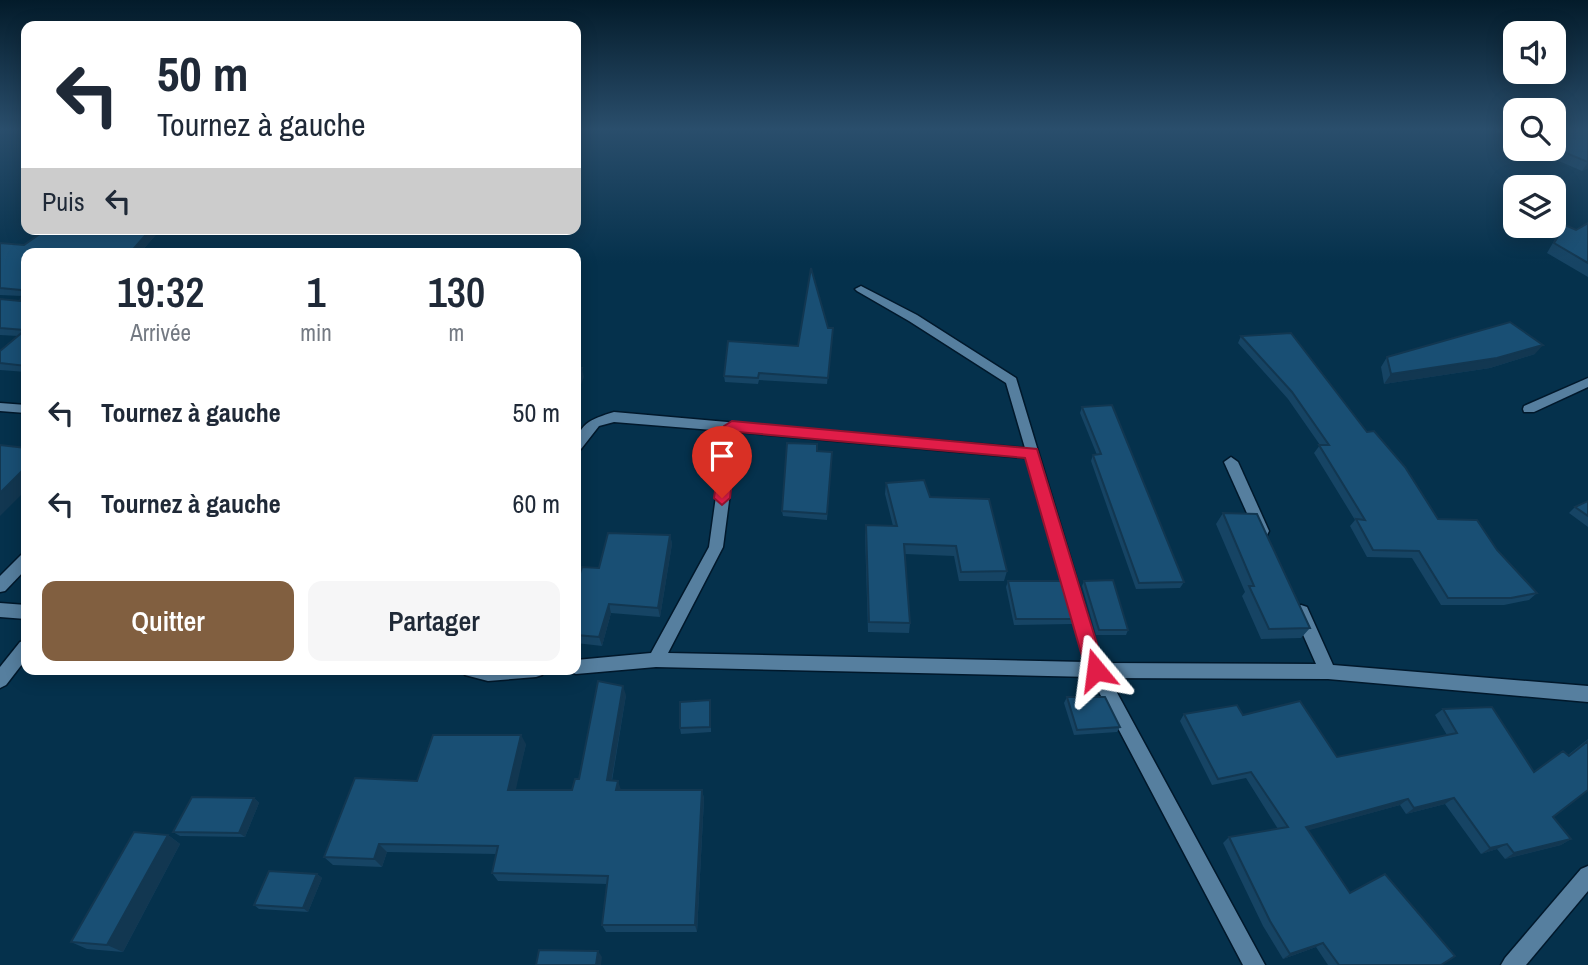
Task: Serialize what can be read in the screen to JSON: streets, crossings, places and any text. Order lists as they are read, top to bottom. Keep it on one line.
{"page":{"turn":["50 m","Tournez à gauche"],"then":"Puis","eta":["19:32","Arrivée","1","min","130","m"],"list":[{"name":"Tournez à gauche","value":"50 m"},{"name":"Tournez à gauche","value":"60 m"}],"buttons":["Quitter","Partager"]}}
